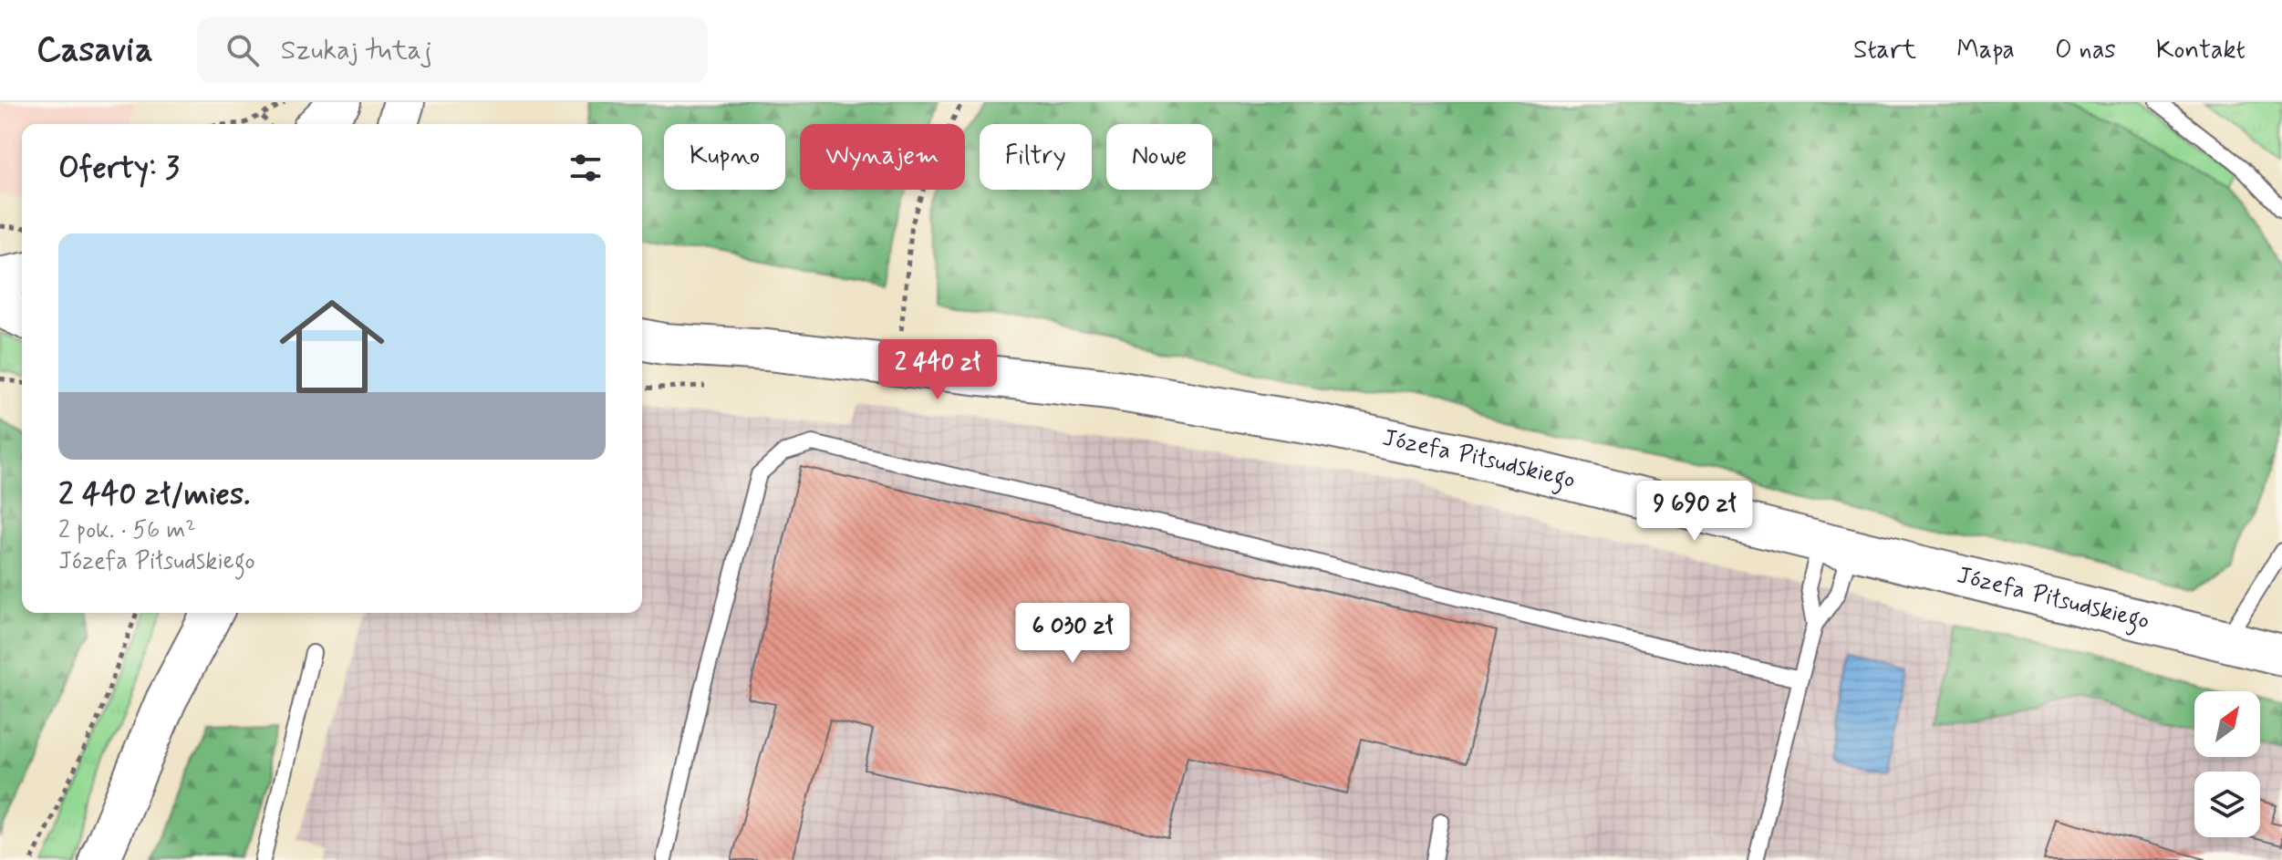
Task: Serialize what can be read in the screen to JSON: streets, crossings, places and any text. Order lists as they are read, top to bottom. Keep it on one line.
{"streets":{"main road":["Józefa Piłsudskiego"]},"north":"top right","page":{"header":"Casavia","search":"Szukaj tutaj","nav":["Start","Mapa","O nas","Kontakt"],"chip":["Kupno","Wynajem","Filtry","Nowe"],"heading":"Oferty: 3","list":[{"name":"2 440 zł/mies.","note":"2 pok. · 56 m² · Józefa Piłsudskiego"}],"price":["2 440 zł","9 690 zł","6 030 zł"]}}
